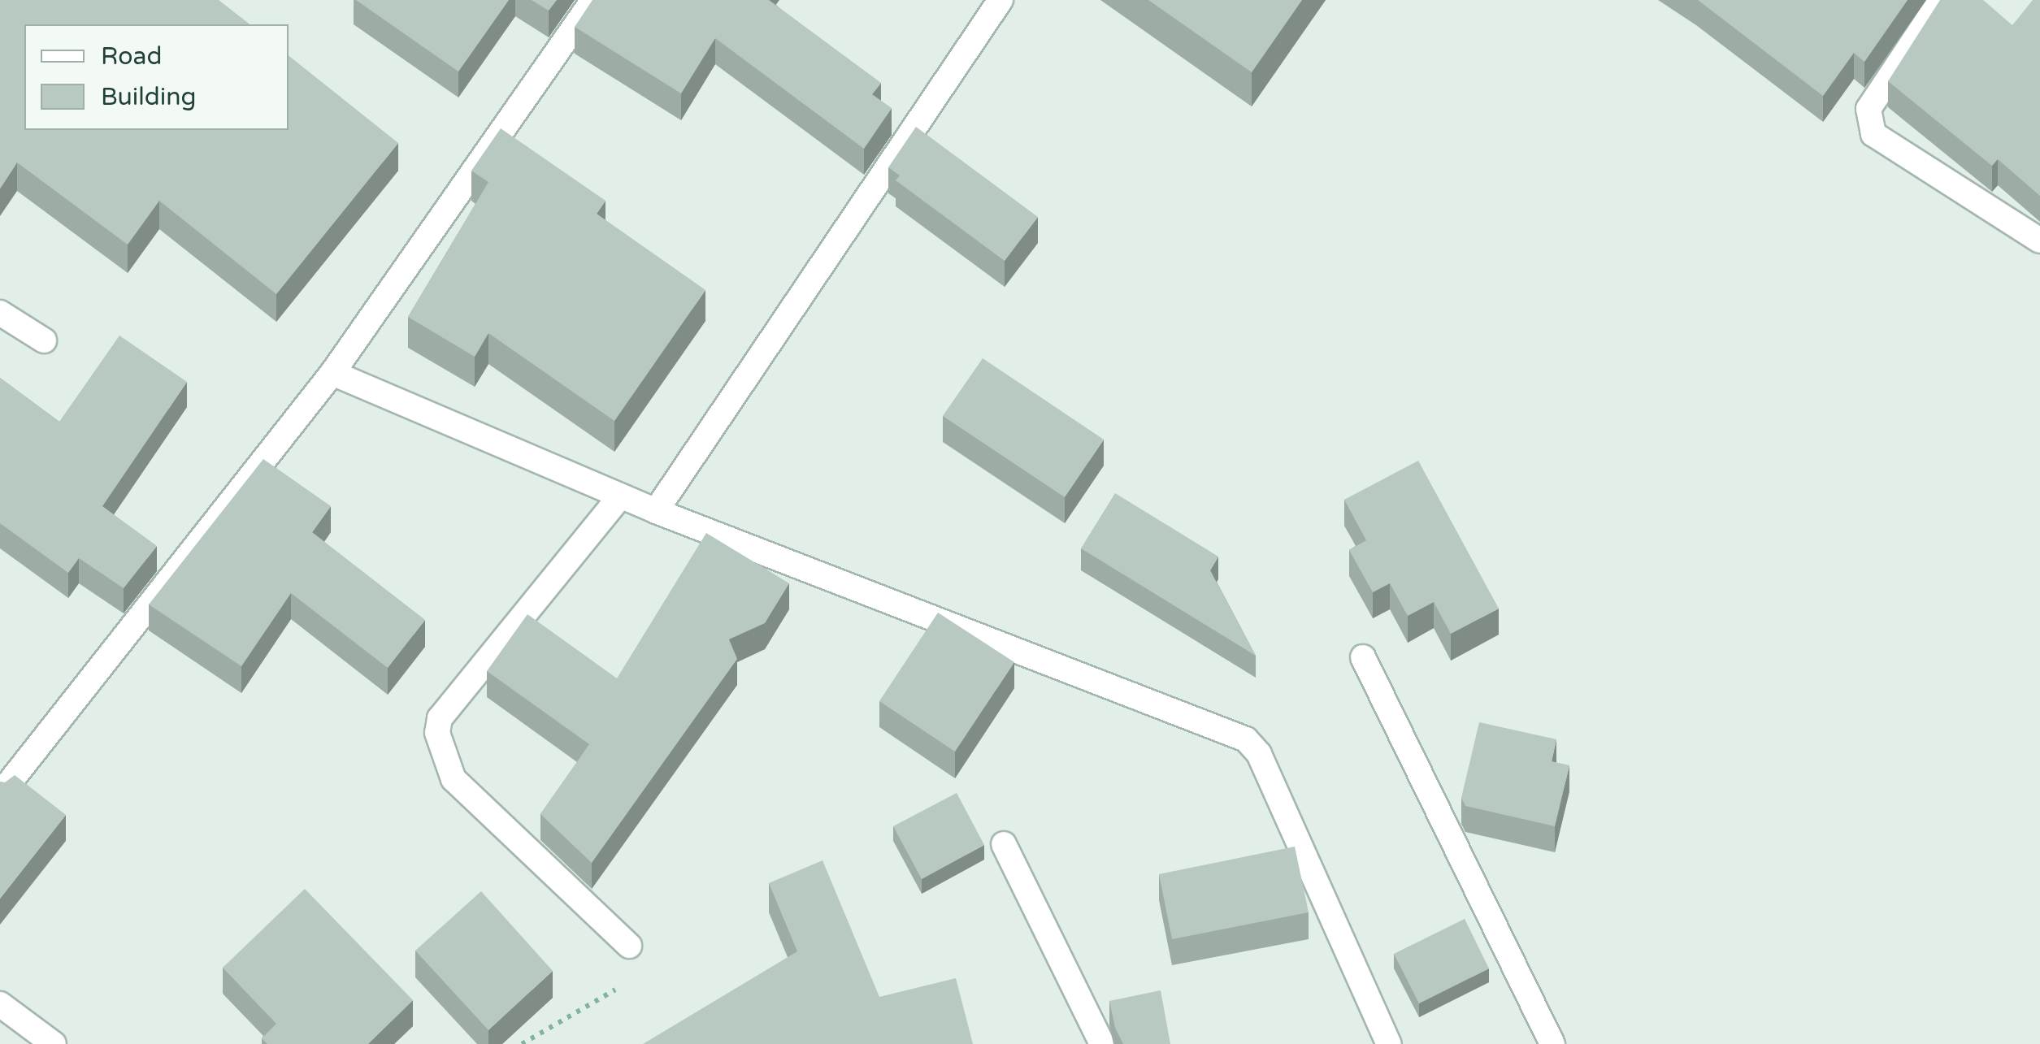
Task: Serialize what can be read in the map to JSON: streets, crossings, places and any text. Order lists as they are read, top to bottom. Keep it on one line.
{"legend":["Road","Building"]}
